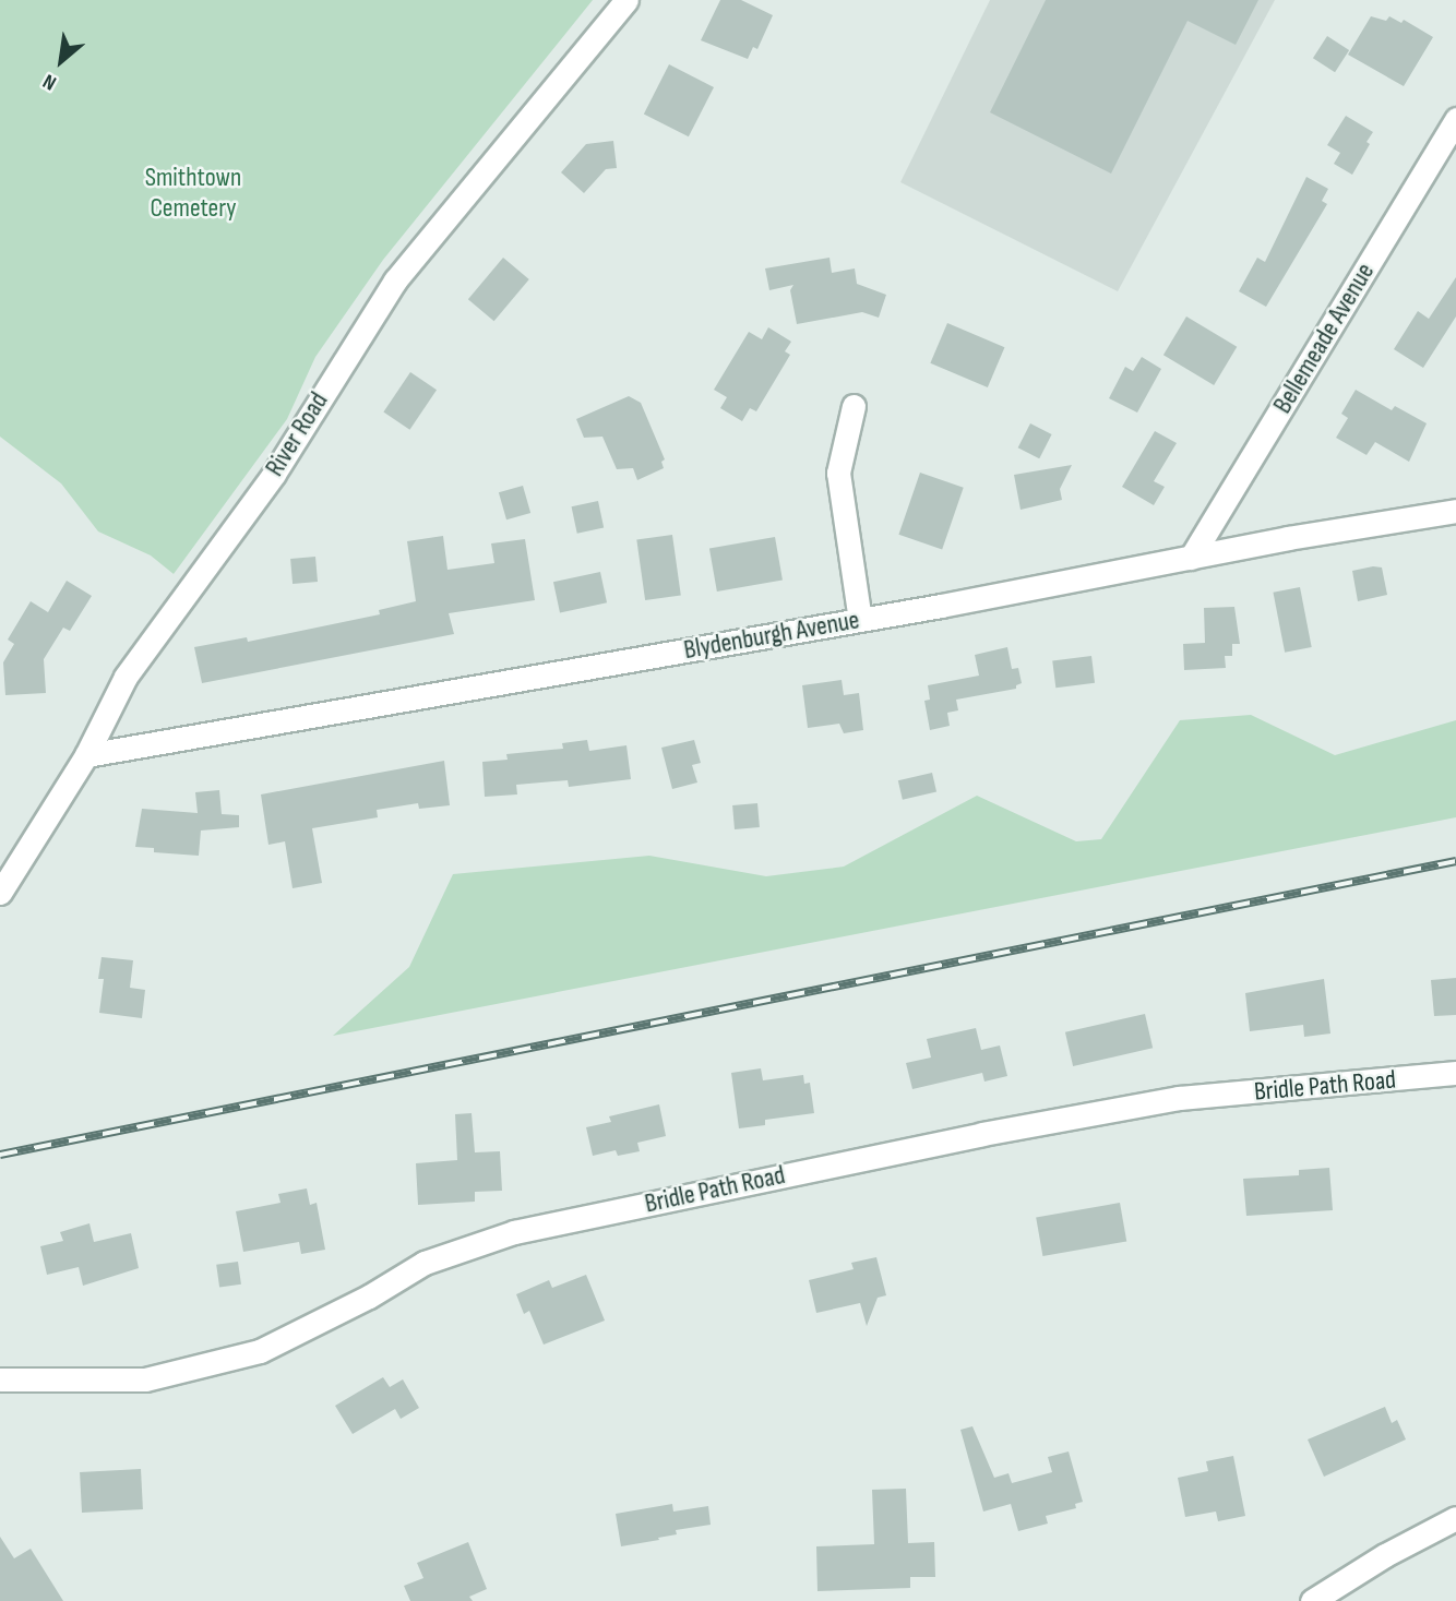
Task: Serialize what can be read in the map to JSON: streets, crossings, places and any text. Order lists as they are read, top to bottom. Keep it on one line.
{"streets":{"street":["Bellemeade Avenue","River Road","Blydenburgh Avenue","Bridle Path Road"]},"crossings":[["Bellemeade Avenue","Blydenburgh Avenue"],["River Road","Blydenburgh Avenue"]],"parks":["Smithtown Cemetery"],"north":"bottom left"}
